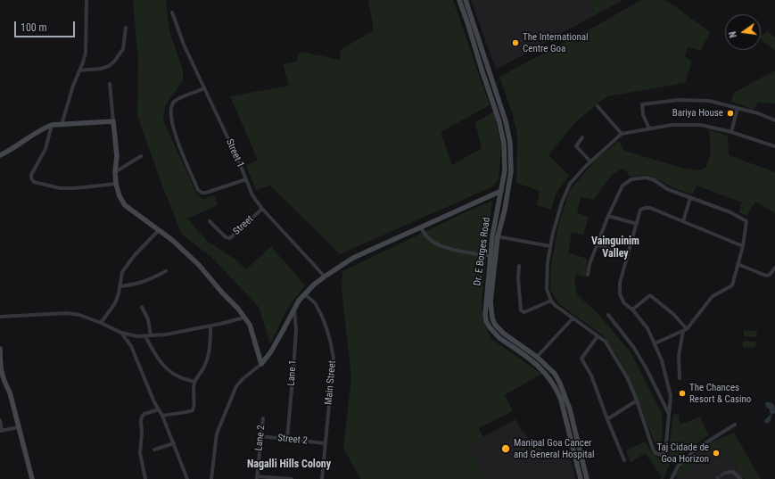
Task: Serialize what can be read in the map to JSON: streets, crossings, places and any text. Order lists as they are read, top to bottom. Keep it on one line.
{"streets":{"main road":["Dr. E Borges Road"],"street":["Street 1","Street","Lane 1","Main Street","Lane 2","Street 2"]},"crossings":[["Street 1","Street"],["Lane 1","Street 2"],["Main Street","Street 2"],["Lane 2","Street 2"]],"districts":["Vainguinim Valley","Nagalli Hills Colony"],"places":["The International Centre Goa","Bariya House","The Chances Resort & Casino","Manipal Goa Cancer and General Hospital","Taj Cidade de Goa Horizon"],"scale_bar":"100 m","north":"left"}
